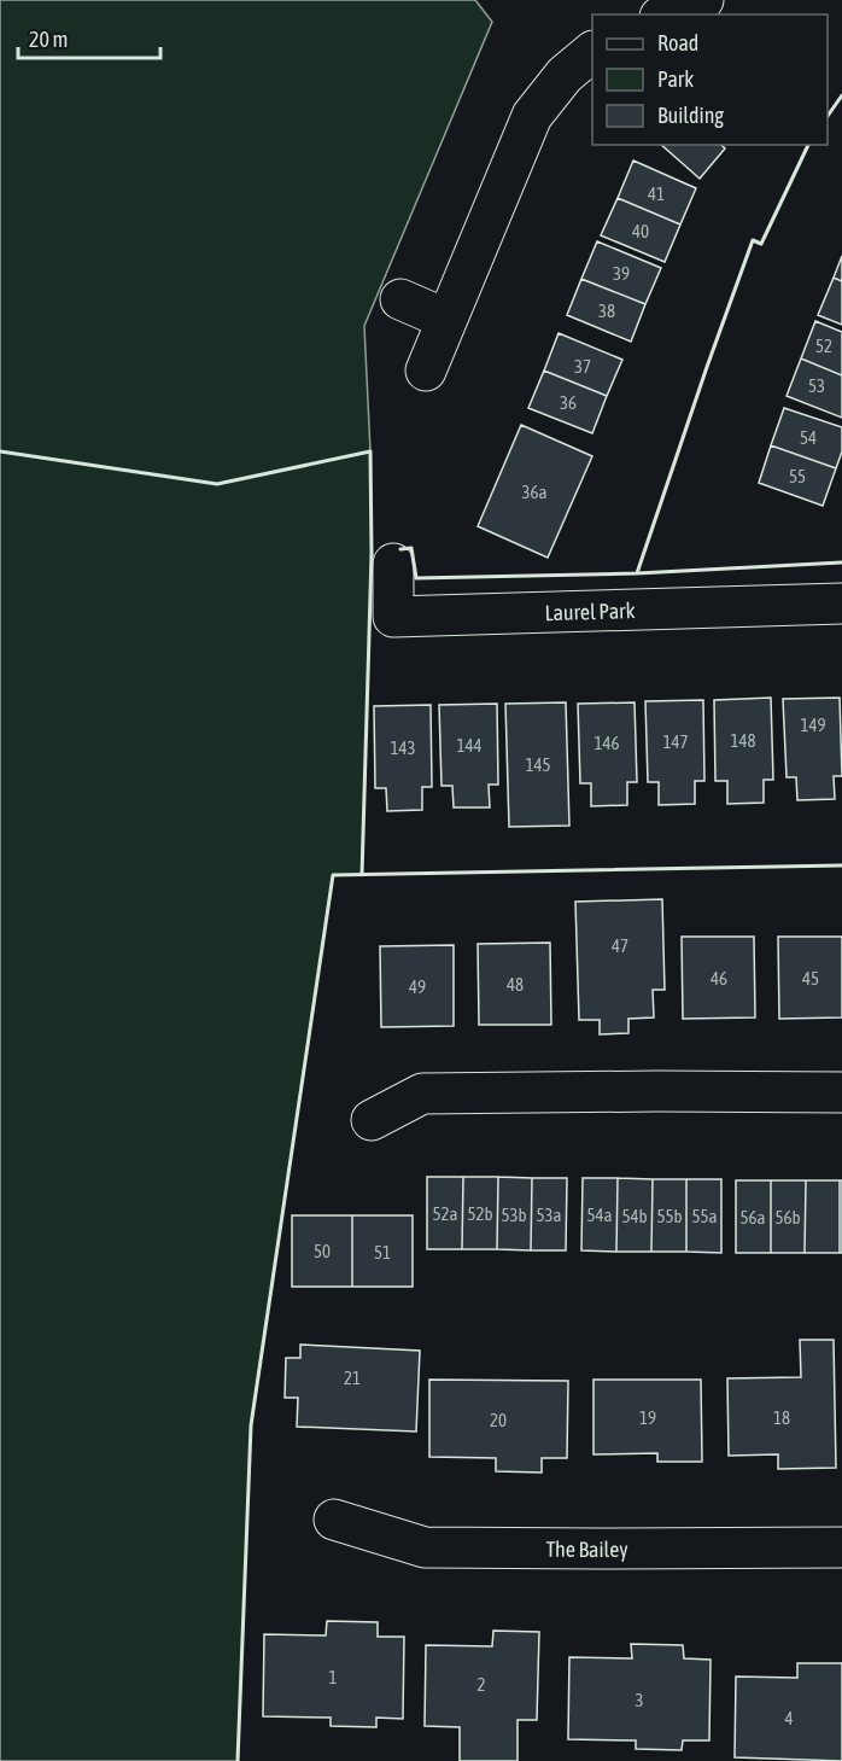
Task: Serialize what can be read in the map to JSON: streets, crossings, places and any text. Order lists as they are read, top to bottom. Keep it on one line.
{"streets":{"street":["Laurel Park","The Bailey"]},"house_numbers":["41","40","39","38","52","37","53","36","54","55","36a","149","148","147","146","144","143","145","47","46","45","48","49","52a","52b","53b","53a","54a","54b","55b","55a","56a","56b","50","51","21","19","18","20","1","2","3","4"],"legend":["Road","Park","Building"],"scale_bar":"20 m"}
